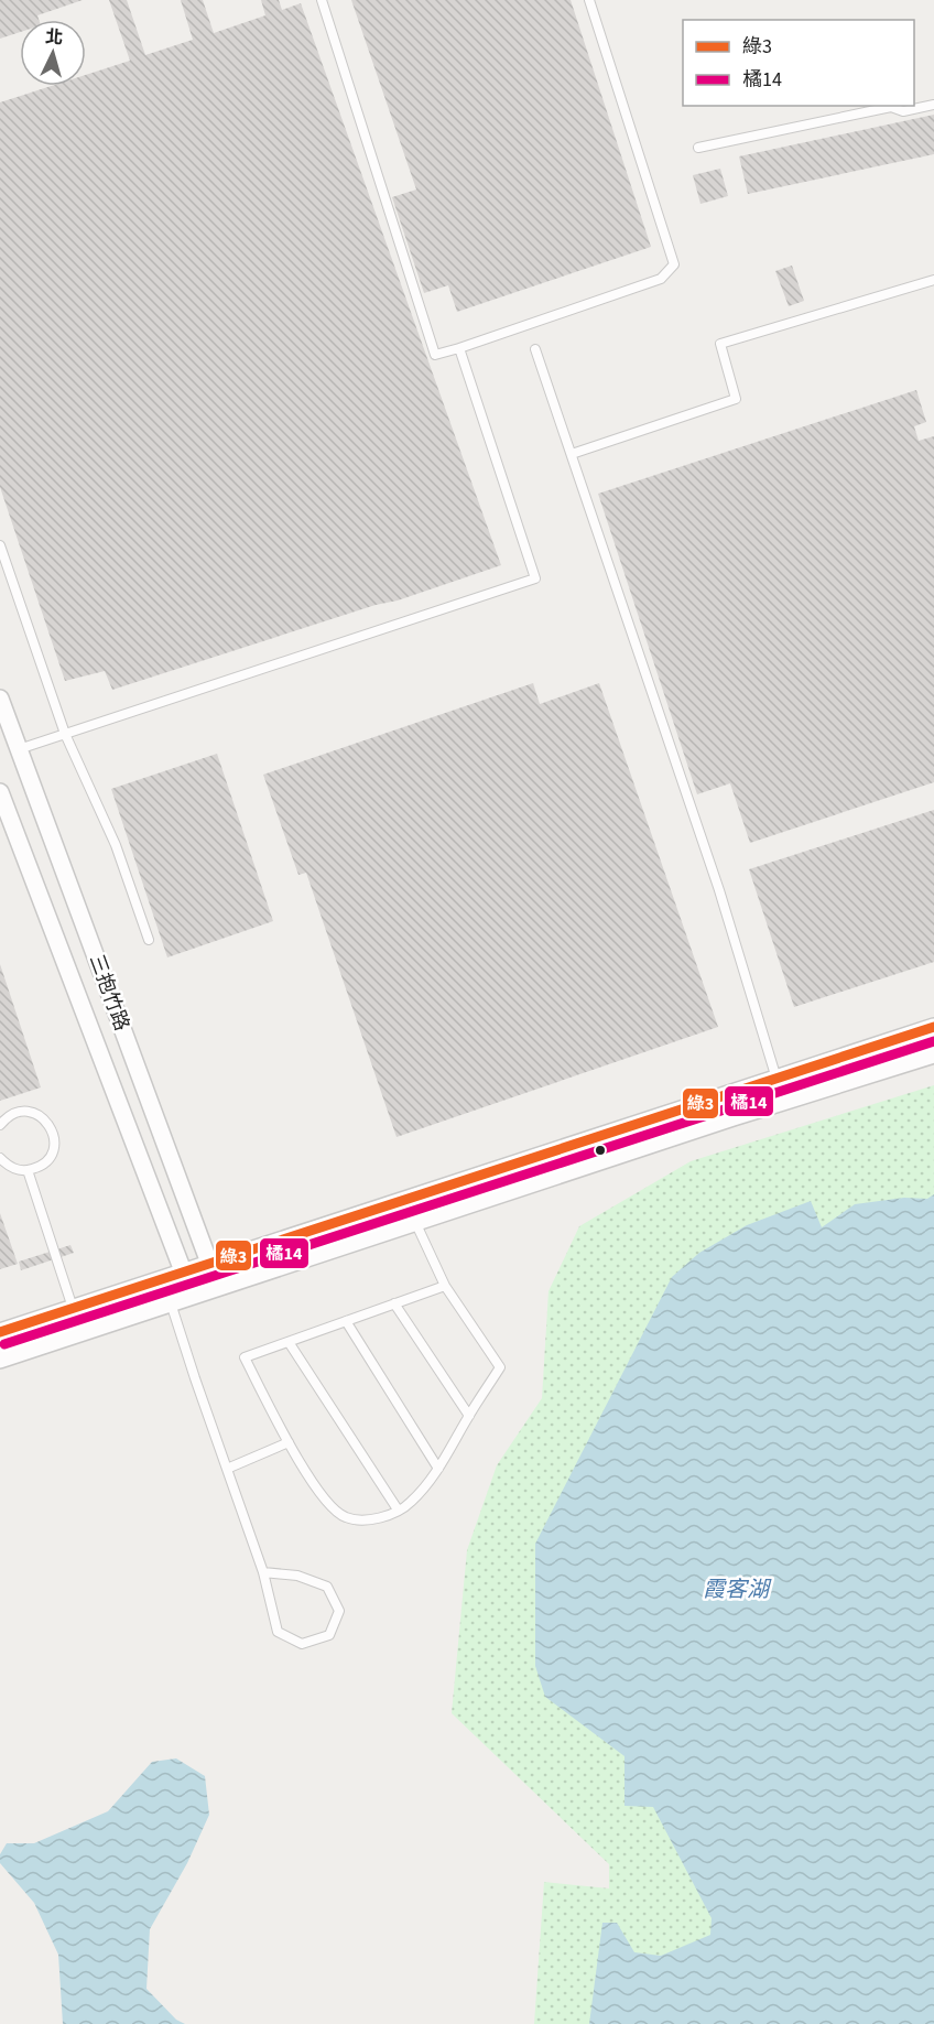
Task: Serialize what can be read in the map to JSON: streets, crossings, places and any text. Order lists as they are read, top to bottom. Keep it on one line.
{"streets":{"street":["三抱竹路"]},"water":["霞客湖"],"lines":["transit line 綠3","transit line 橘14"],"legend":["綠3","橘14"],"north":"top"}
